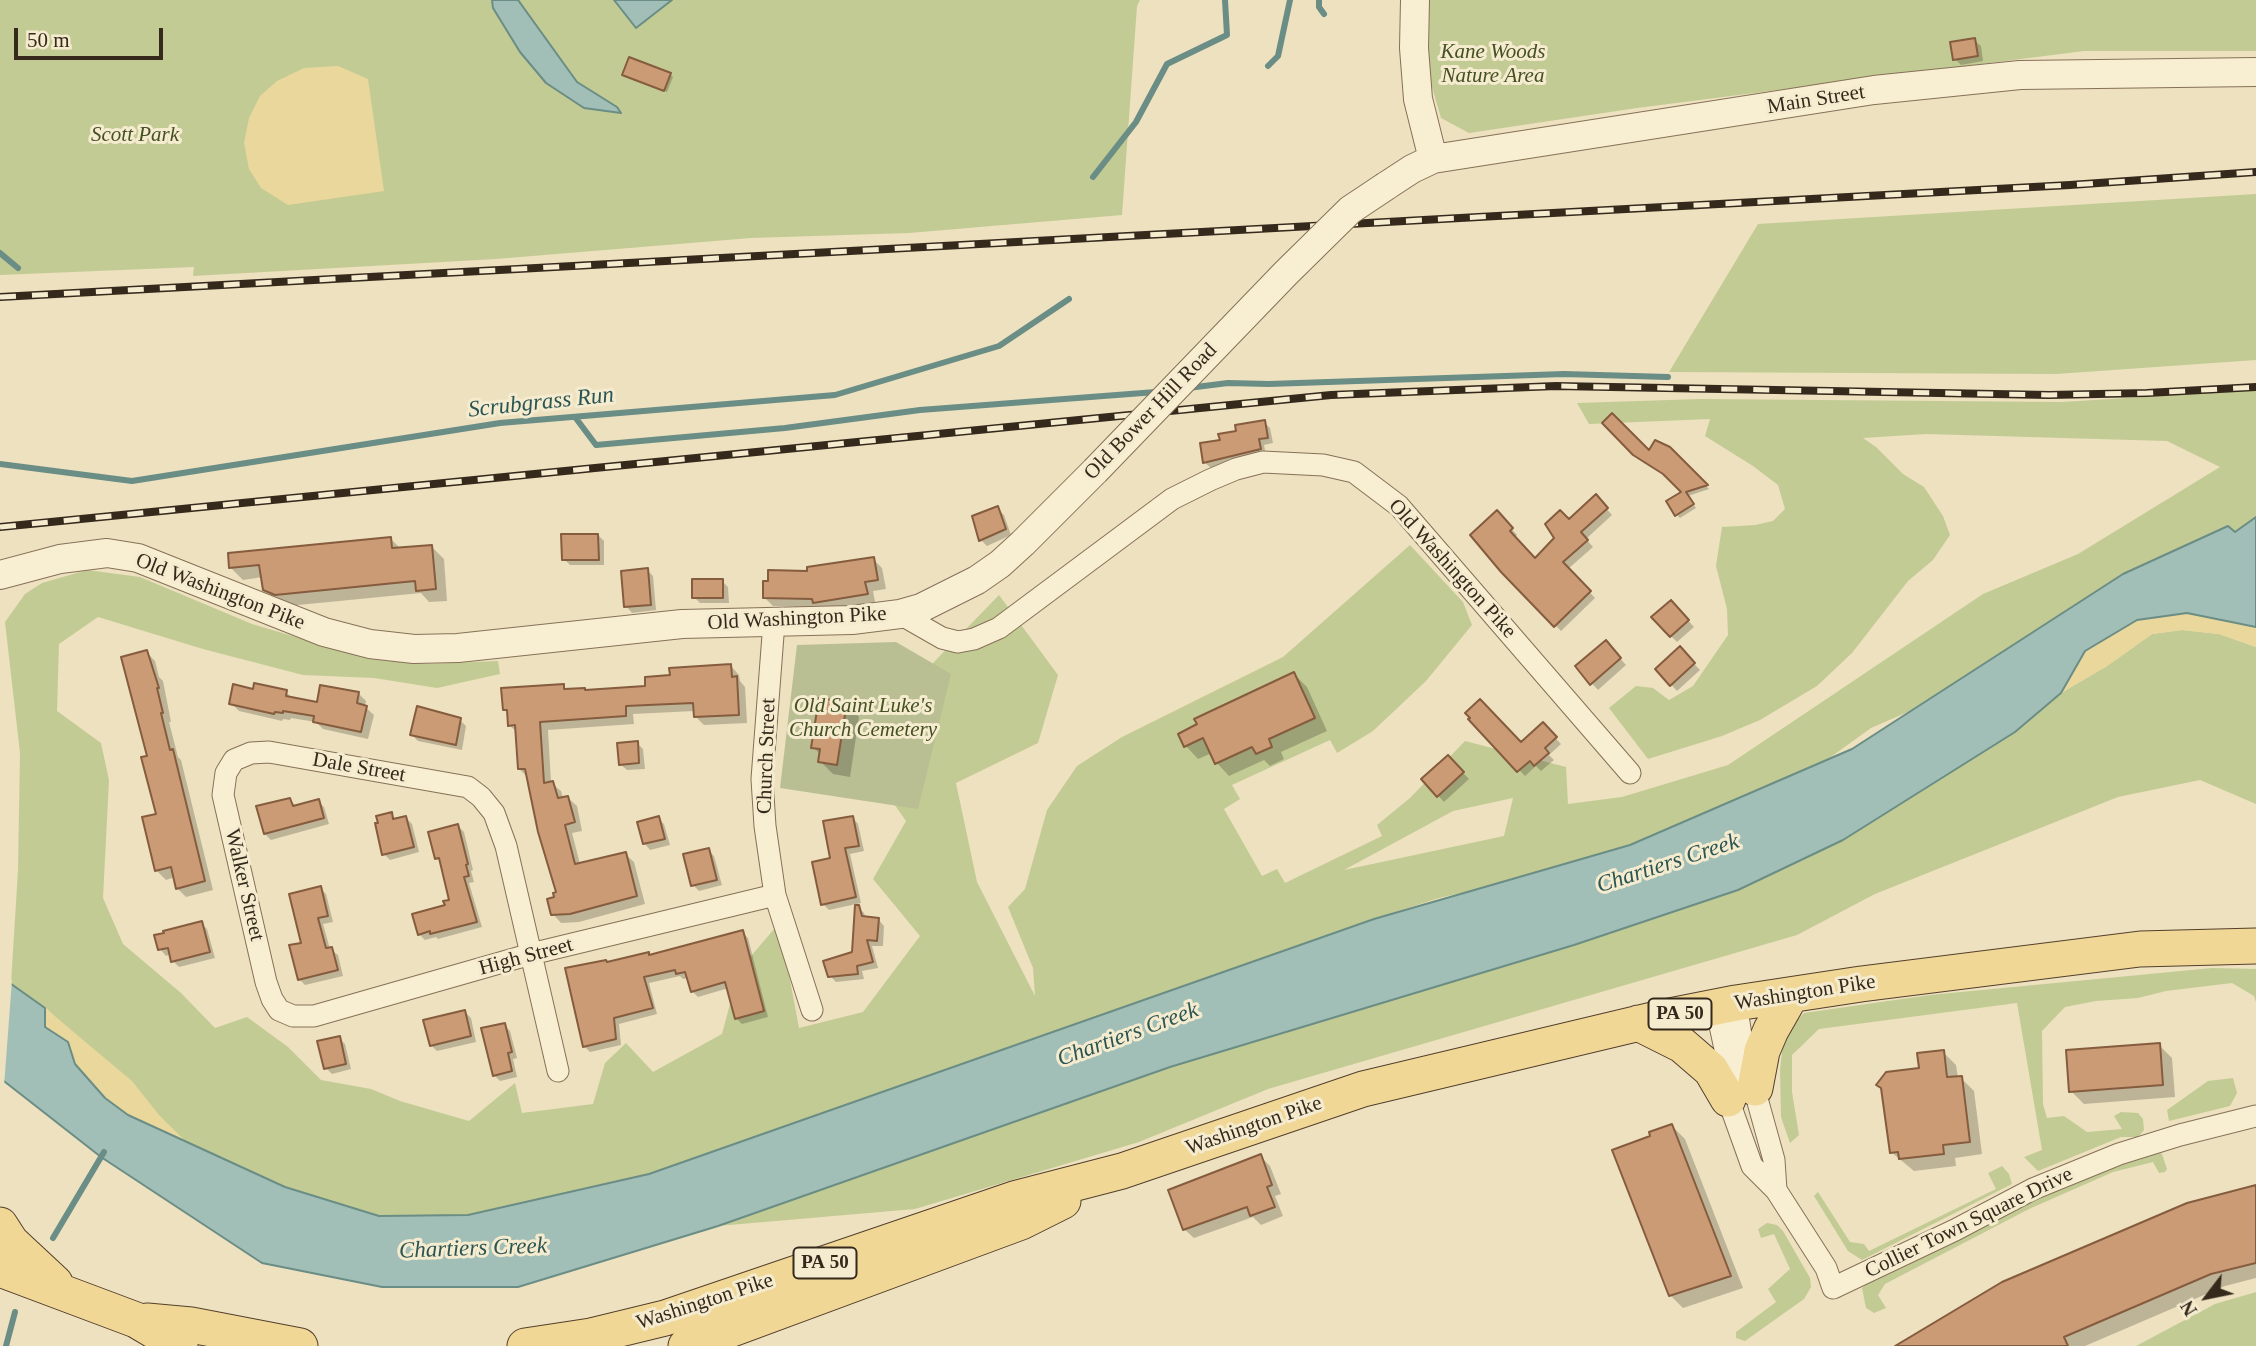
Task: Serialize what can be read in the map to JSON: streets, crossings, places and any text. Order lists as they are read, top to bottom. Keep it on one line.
{"streets":{"main road":["Washington Pike","PA 50"],"street":["Main Street","Old Bower Hill Road","Old Washington Pike","Church Street","Dale Street","Walker Street","High Street","Collier Town Square Drive"]},"crossings":[["Main Street","Old Bower Hill Road"],["Old Bower Hill Road","Old Washington Pike"],["Old Washington Pike","Church Street"],["Church Street","High Street"],["Dale Street","Walker Street"],["Dale Street","High Street"],["Walker Street","High Street"],["Washington Pike","Collier Town Square Drive"]],"water":["Scrubgrass Run","Chartiers Creek"],"parks":["Kane Woods Nature Area","Scott Park","Old Saint Luke's Church Cemetery"],"scale_bar":"50 m","north":"bottom left"}
